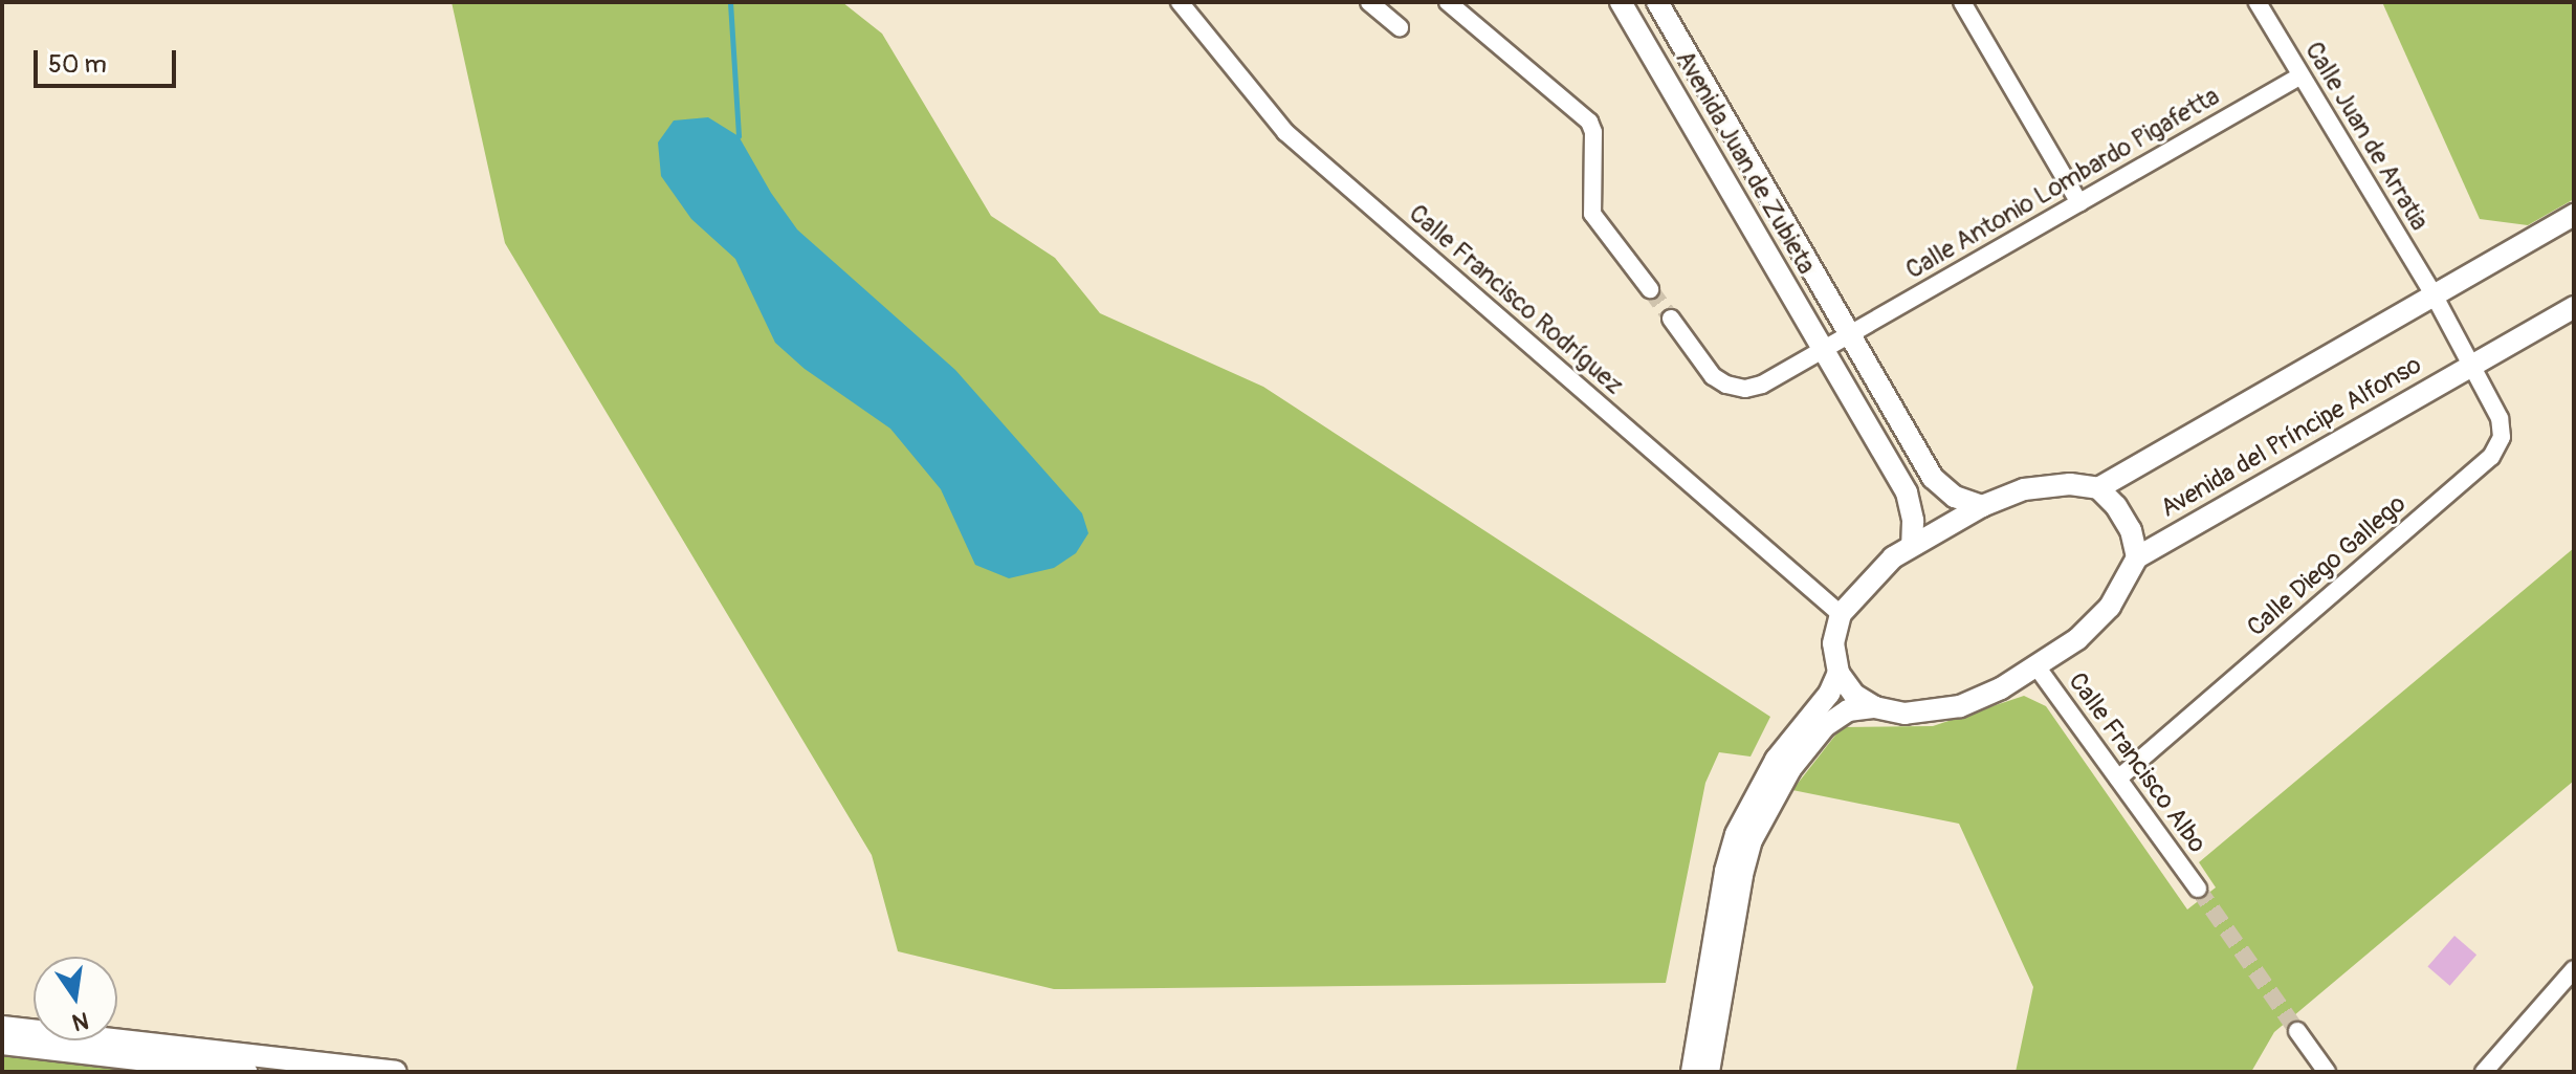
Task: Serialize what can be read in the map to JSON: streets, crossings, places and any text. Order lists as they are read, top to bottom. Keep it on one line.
{"streets":{"street":["Calle Juan de Arratia","Avenida Juan de Zubieta","Calle Antonio Lombardo Pigafetta","Calle Francisco Rodríguez","Avenida del Príncipe Alfonso","Calle Diego Gallego","Calle Francisco Albo"]},"crossings":[["Calle Juan de Arratia","Calle Antonio Lombardo Pigafetta"],["Calle Juan de Arratia","Avenida del Príncipe Alfonso"],["Avenida Juan de Zubieta","Calle Antonio Lombardo Pigafetta"],["Avenida del Príncipe Alfonso","Calle Diego Gallego"],["Calle Diego Gallego","Calle Francisco Albo"]],"scale_bar":"50 m","north":"bottom"}
